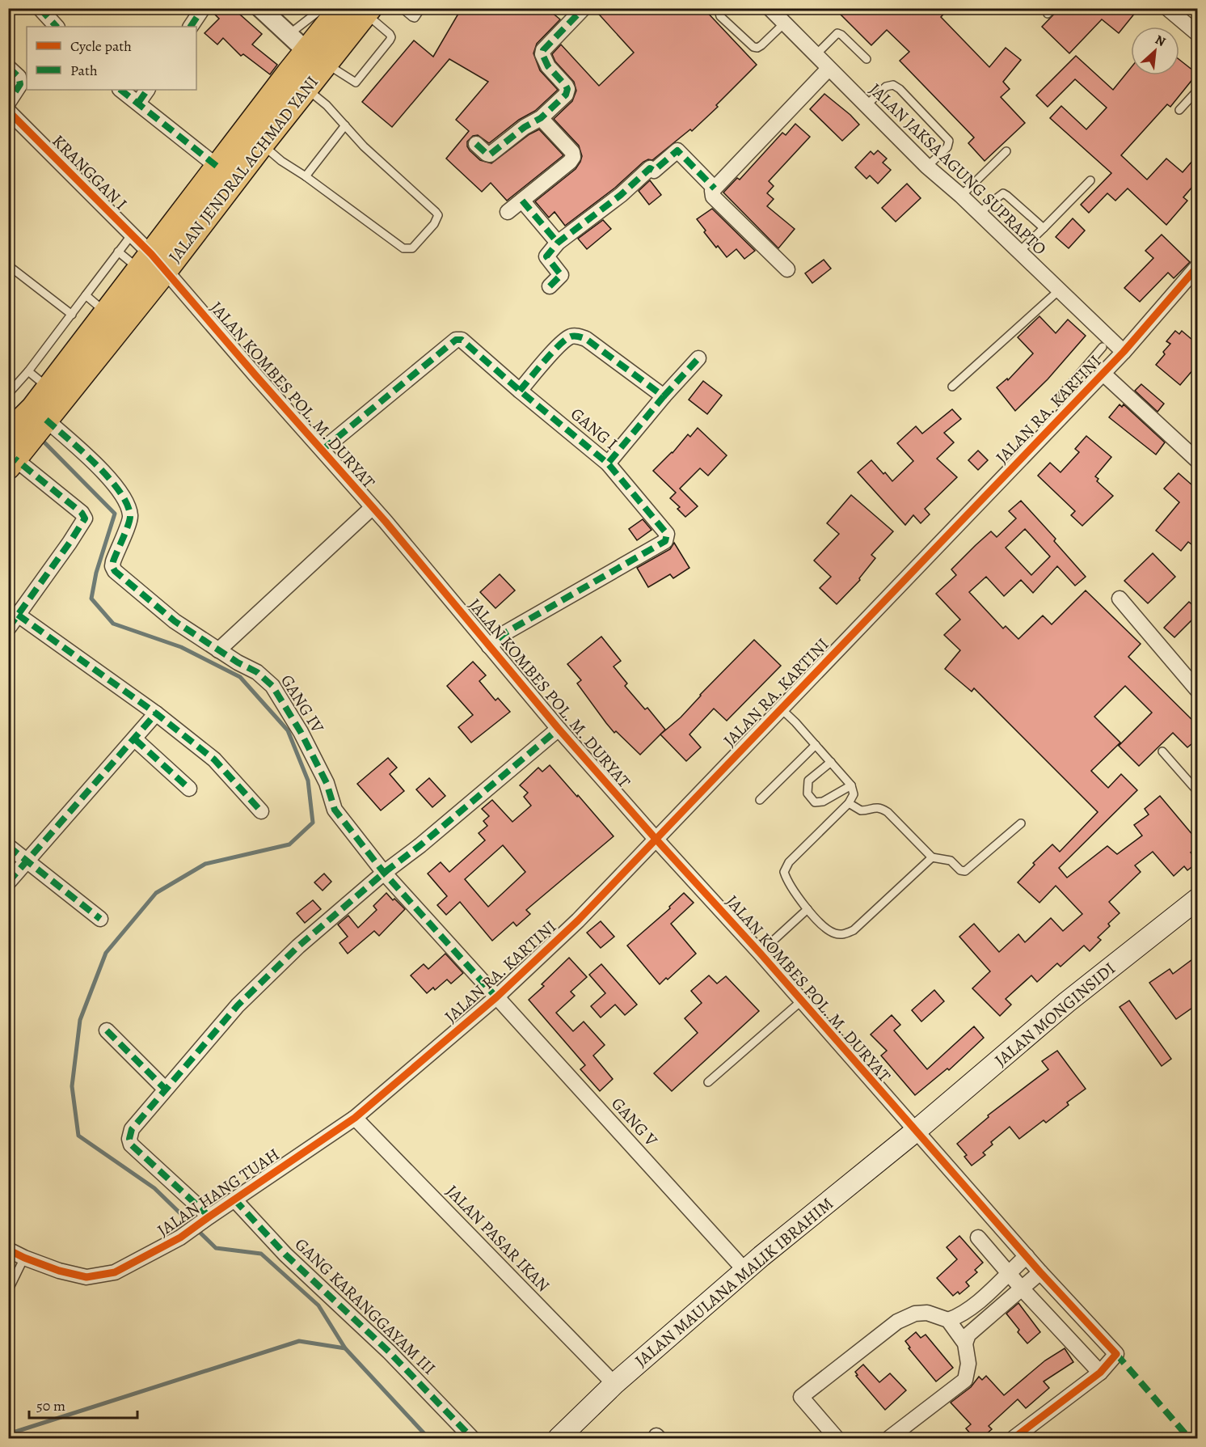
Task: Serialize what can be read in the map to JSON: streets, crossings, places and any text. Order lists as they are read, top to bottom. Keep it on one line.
{"streets":{"highway":["JALAN JENDRAL ACHMAD YANI"],"main road":["JALAN MONGINSIDI","JALAN MAULANA MALIK IBRAHIM"],"street":["JALAN JAKSA AGUNG SUPRAPTO","KRANGGAN I","JALAN KOMBES POL. M. DURYAT","JALAN RA. KARTINI","GANG I","GANG IV","GANG V","JALAN HANG TUAH","JALAN PASAR IKAN","GANG KARANGGAYAM III"]},"crossings":[["JALAN JENDRAL ACHMAD YANI","KRANGGAN I"],["JALAN JENDRAL ACHMAD YANI","JALAN KOMBES POL. M. DURYAT"],["JALAN JENDRAL ACHMAD YANI","GANG IV"],["JALAN JAKSA AGUNG SUPRAPTO","JALAN RA. KARTINI"],["KRANGGAN I","JALAN KOMBES POL. M. DURYAT"],["JALAN KOMBES POL. M. DURYAT","JALAN RA. KARTINI"],["JALAN KOMBES POL. M. DURYAT","GANG I"],["JALAN KOMBES POL. M. DURYAT","JALAN MONGINSIDI"],["JALAN KOMBES POL. M. DURYAT","JALAN MAULANA MALIK IBRAHIM"],["JALAN RA. KARTINI","GANG IV"],["JALAN RA. KARTINI","GANG V"],["JALAN RA. KARTINI","JALAN HANG TUAH"],["JALAN RA. KARTINI","JALAN PASAR IKAN"],["GANG IV","GANG V"],["JALAN MONGINSIDI","JALAN MAULANA MALIK IBRAHIM"],["GANG V","JALAN MAULANA MALIK IBRAHIM"],["JALAN HANG TUAH","JALAN PASAR IKAN"],["JALAN HANG TUAH","GANG KARANGGAYAM III"],["JALAN PASAR IKAN","JALAN MAULANA MALIK IBRAHIM"]],"legend":["Cycle path","Path"],"scale_bar":"50 m","north":"top right"}
